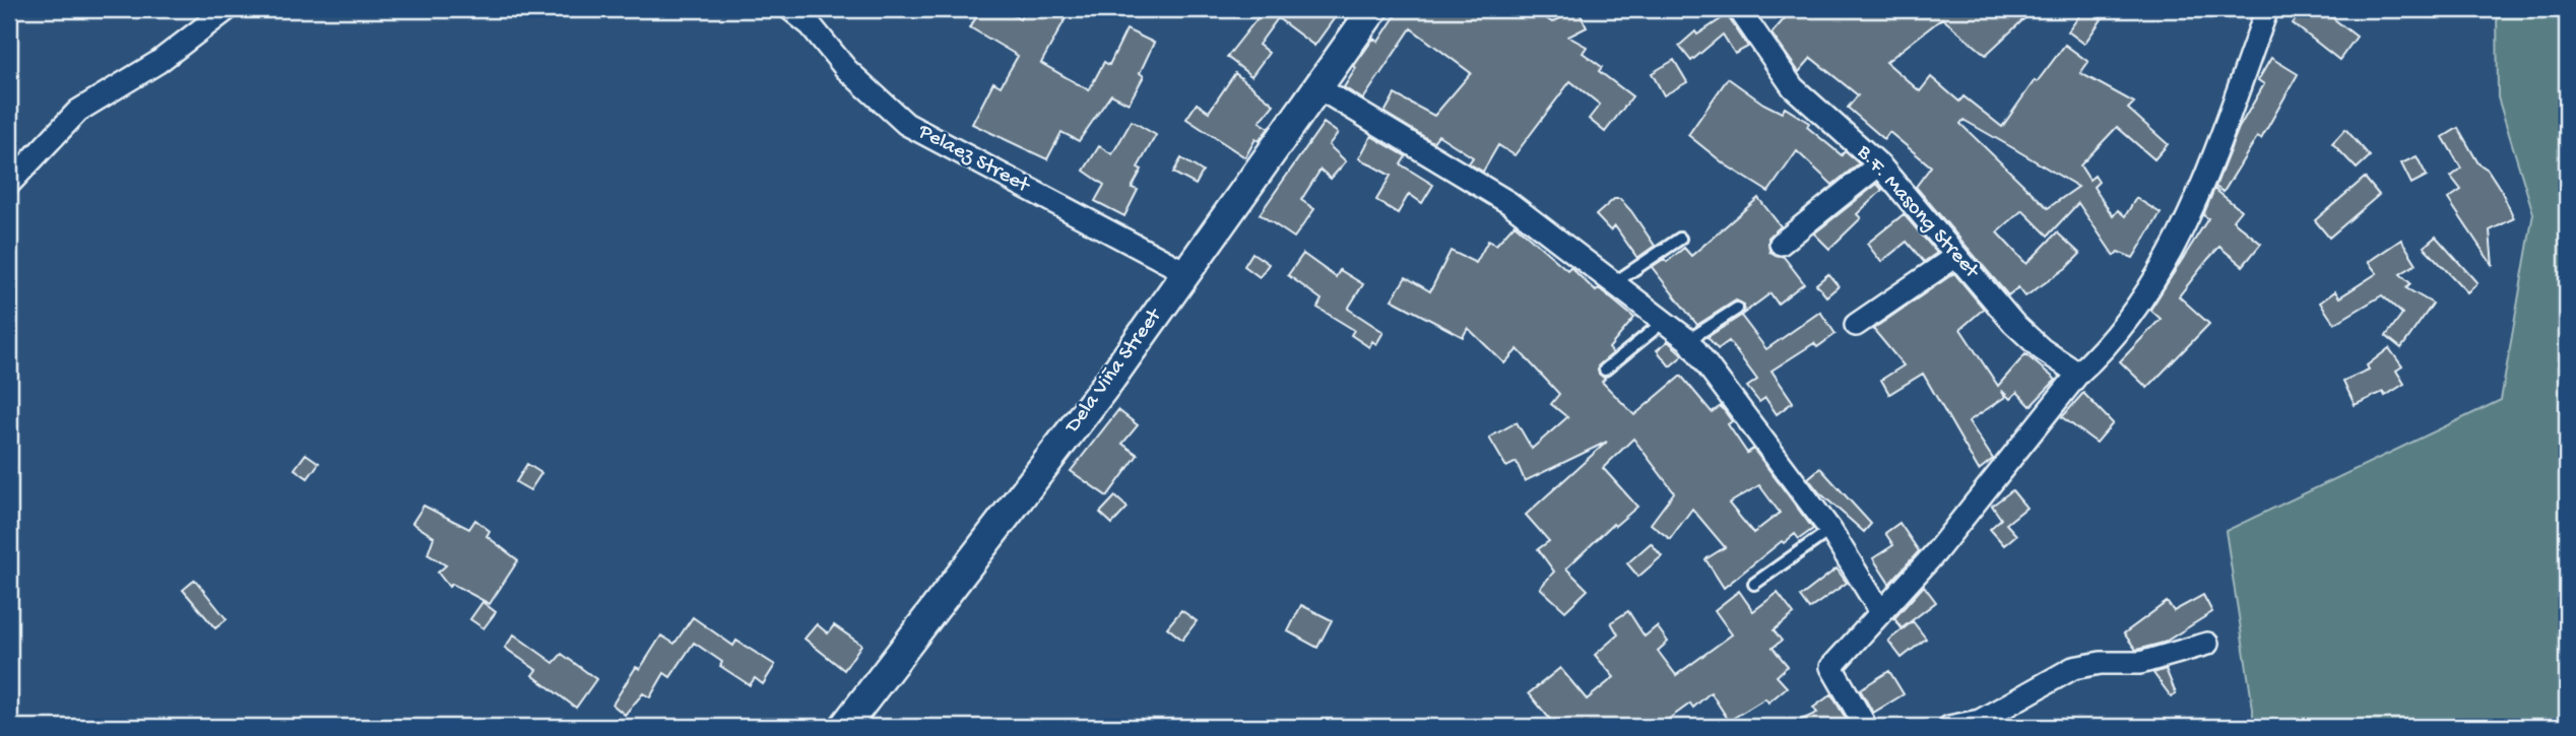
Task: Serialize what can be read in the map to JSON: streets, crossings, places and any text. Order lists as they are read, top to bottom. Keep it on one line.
{"streets":{"street":["Pelaez Street","B.F. Masong Street","Dela Viña Street"]},"crossings":[["Pelaez Street","Dela Viña Street"]]}
